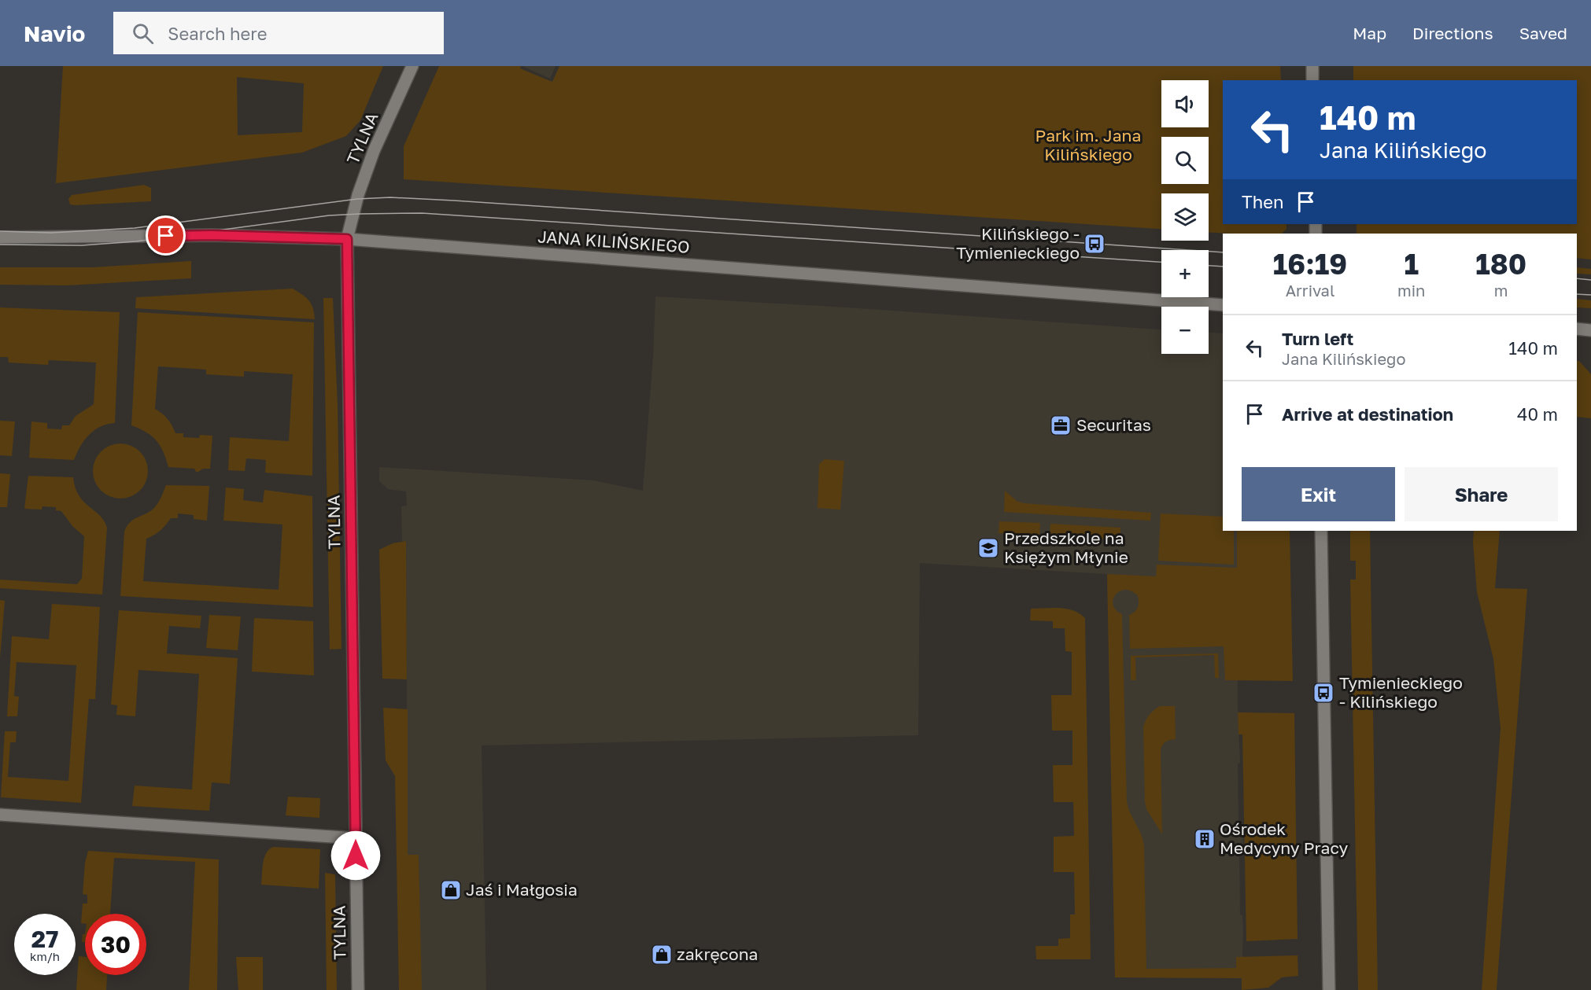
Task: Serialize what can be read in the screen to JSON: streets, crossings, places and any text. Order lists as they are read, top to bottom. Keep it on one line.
{"streets":{"street":["TYLNA","JANA KILIŃSKIEGO"]},"crossings":[["TYLNA","JANA KILIŃSKIEGO"]],"parks":["Park im. Jana Kilińskiego"],"places":{"bus stop":["Kilińskiego - Tymienieckiego","Tymienieckiego - Kilińskiego"],"office":["Securitas"],"school or university":["Przedszkole na Księżym Młynie"],"building":["Ośrodek Medycyny Pracy"],"shop":["Jaś i Małgosia","zakręcona"]},"page":{"header":"Navio","search":"Search here","nav":["Map","Directions","Saved"],"map_buttons":["+","−"],"turn":["140 m","Jana Kilińskiego"],"then":"Then","eta":["16:19","Arrival","1","min","180","m"],"list":[{"name":"Turn left","note":"Jana Kilińskiego","value":"140 m"},{"name":"Arrive at destination","value":"40 m"}],"buttons":["Exit","Share"],"speed":"27 km/h","limit":"30"}}
